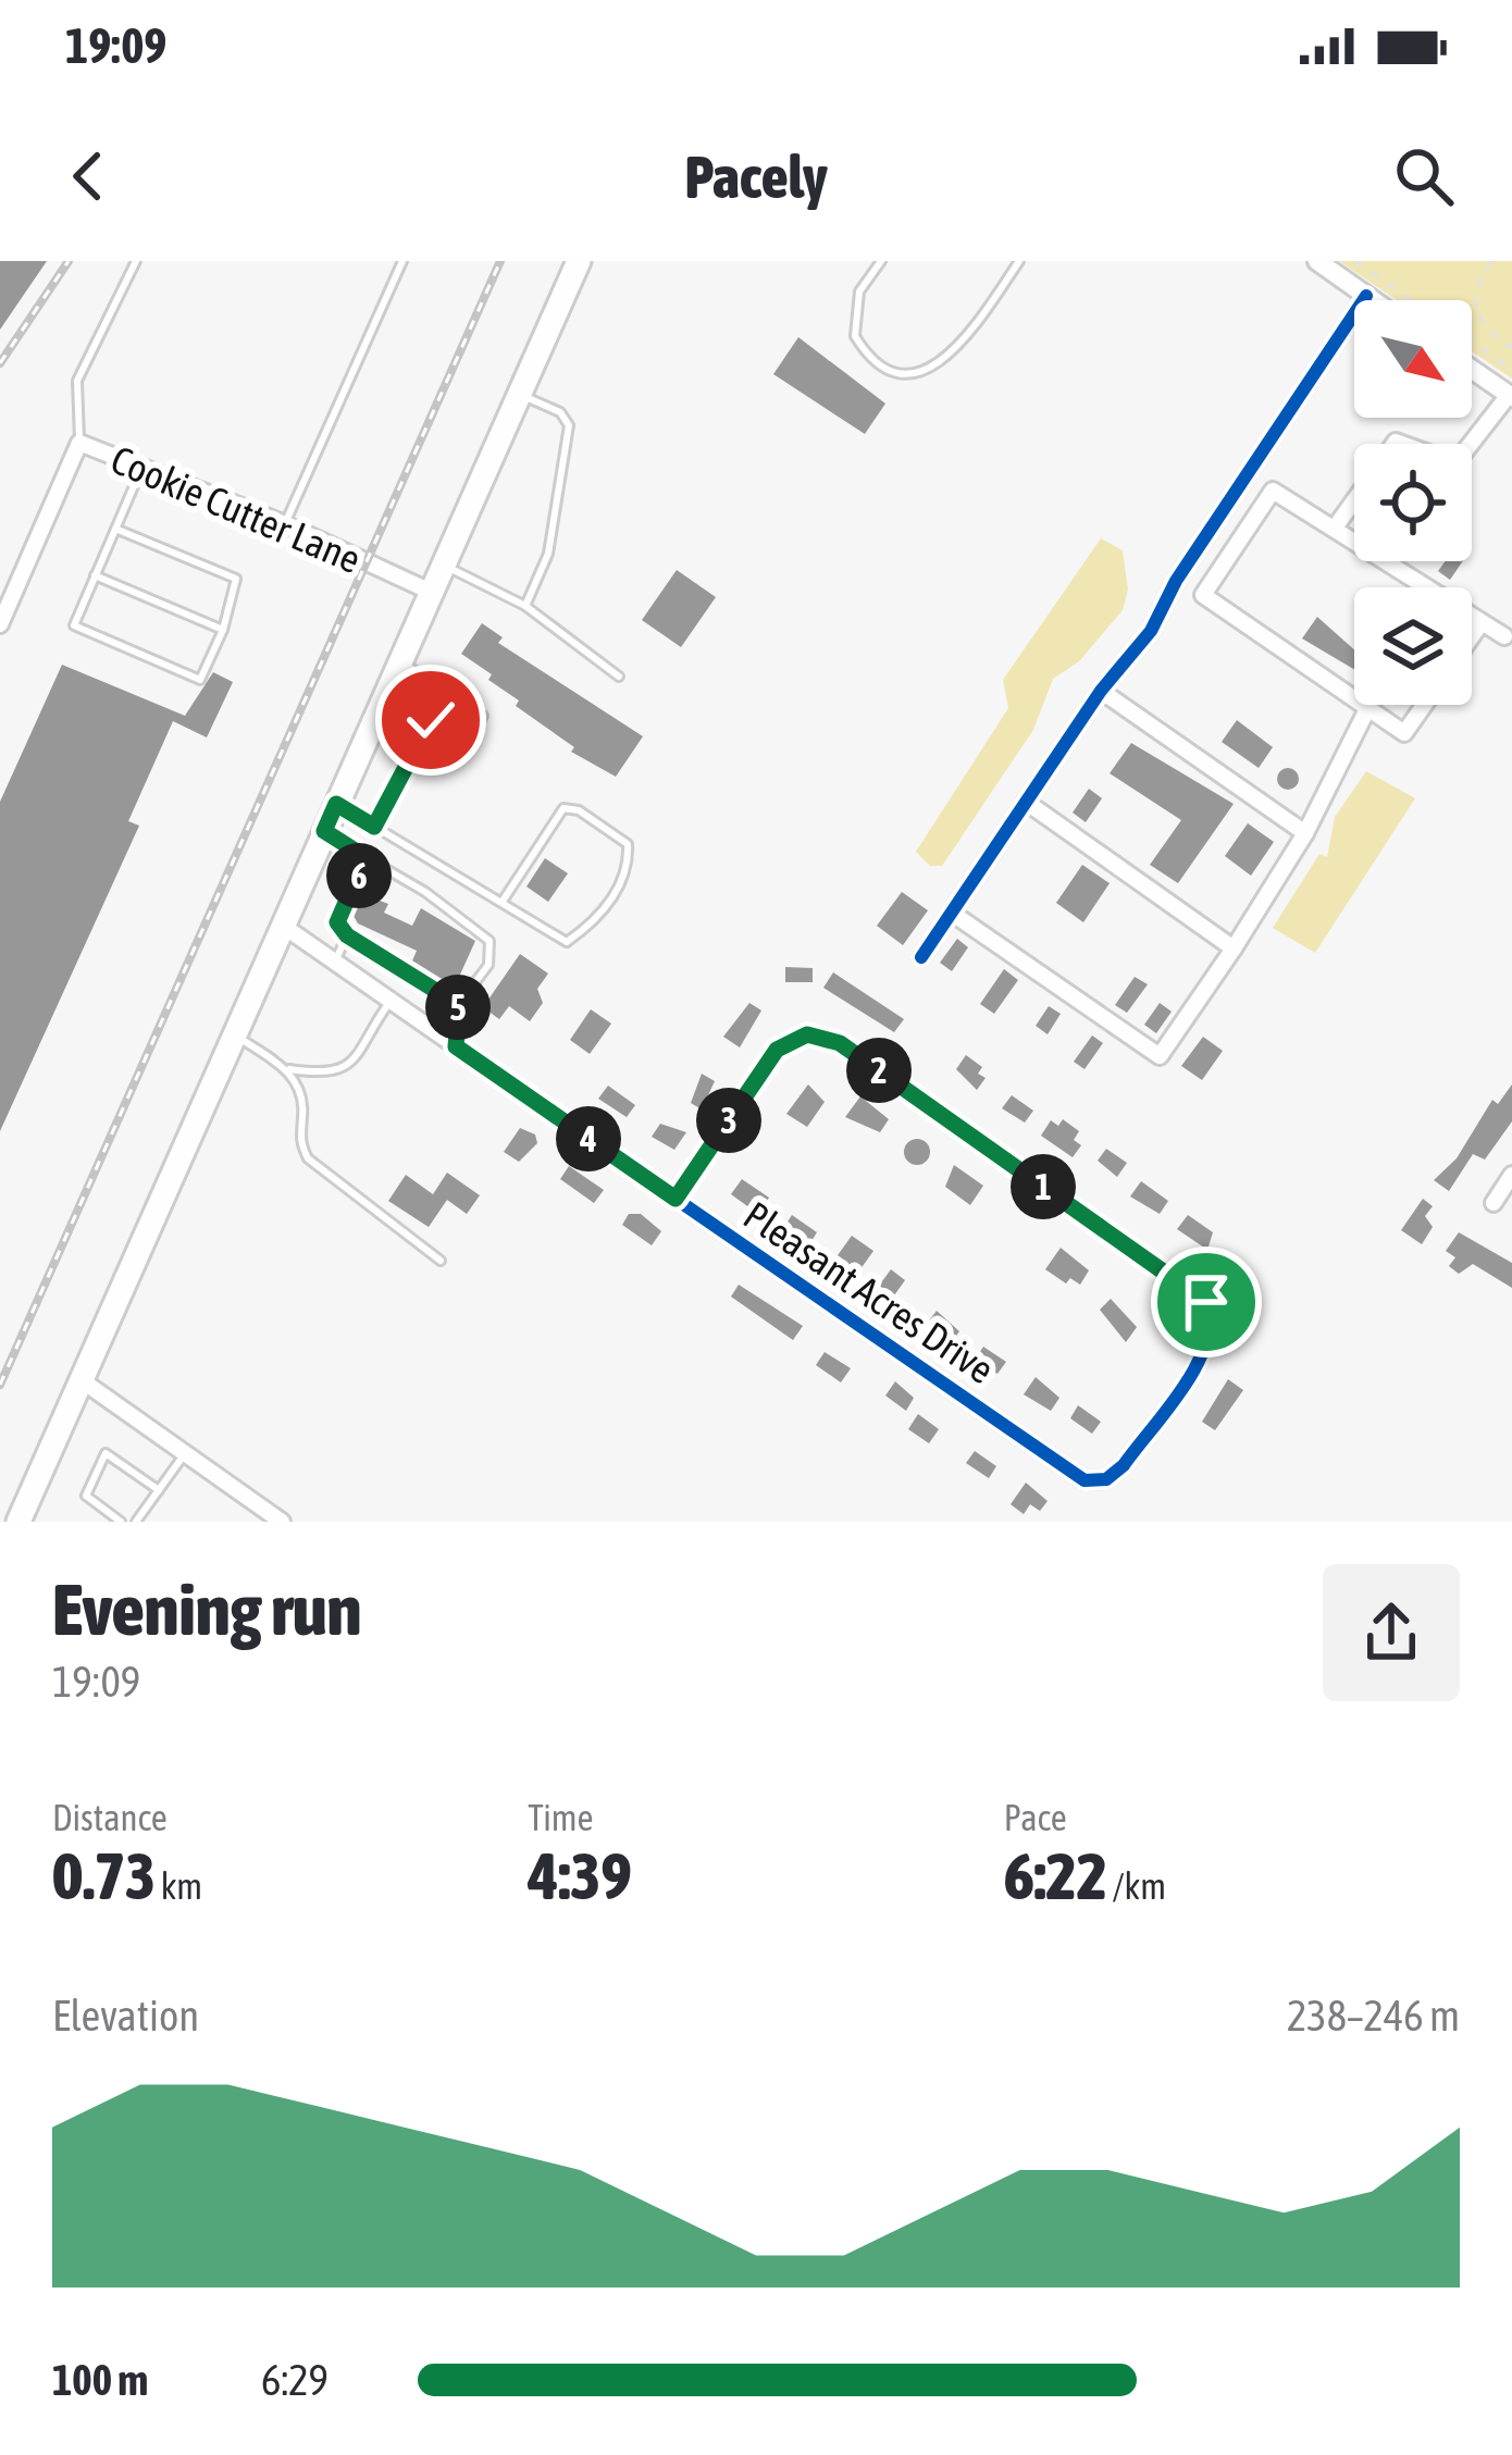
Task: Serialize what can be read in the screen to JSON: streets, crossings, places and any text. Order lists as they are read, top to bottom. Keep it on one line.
{"streets":{"street":["Cookie Cutter Lane","Pleasant Acres Drive"]},"north":"bottom right","page":{"status":"19:09","header":"Pacely","pins":["6","5","2","3","4","1"],"heading":["Evening run","19:09"],"stats":[["Distance","0.73 km"],["Time","4:39"],["Pace","6:22 /km"]],"chart":["Elevation","238–246 m"],"list":[{"name":"100 m","note":"6:29"}]}}
